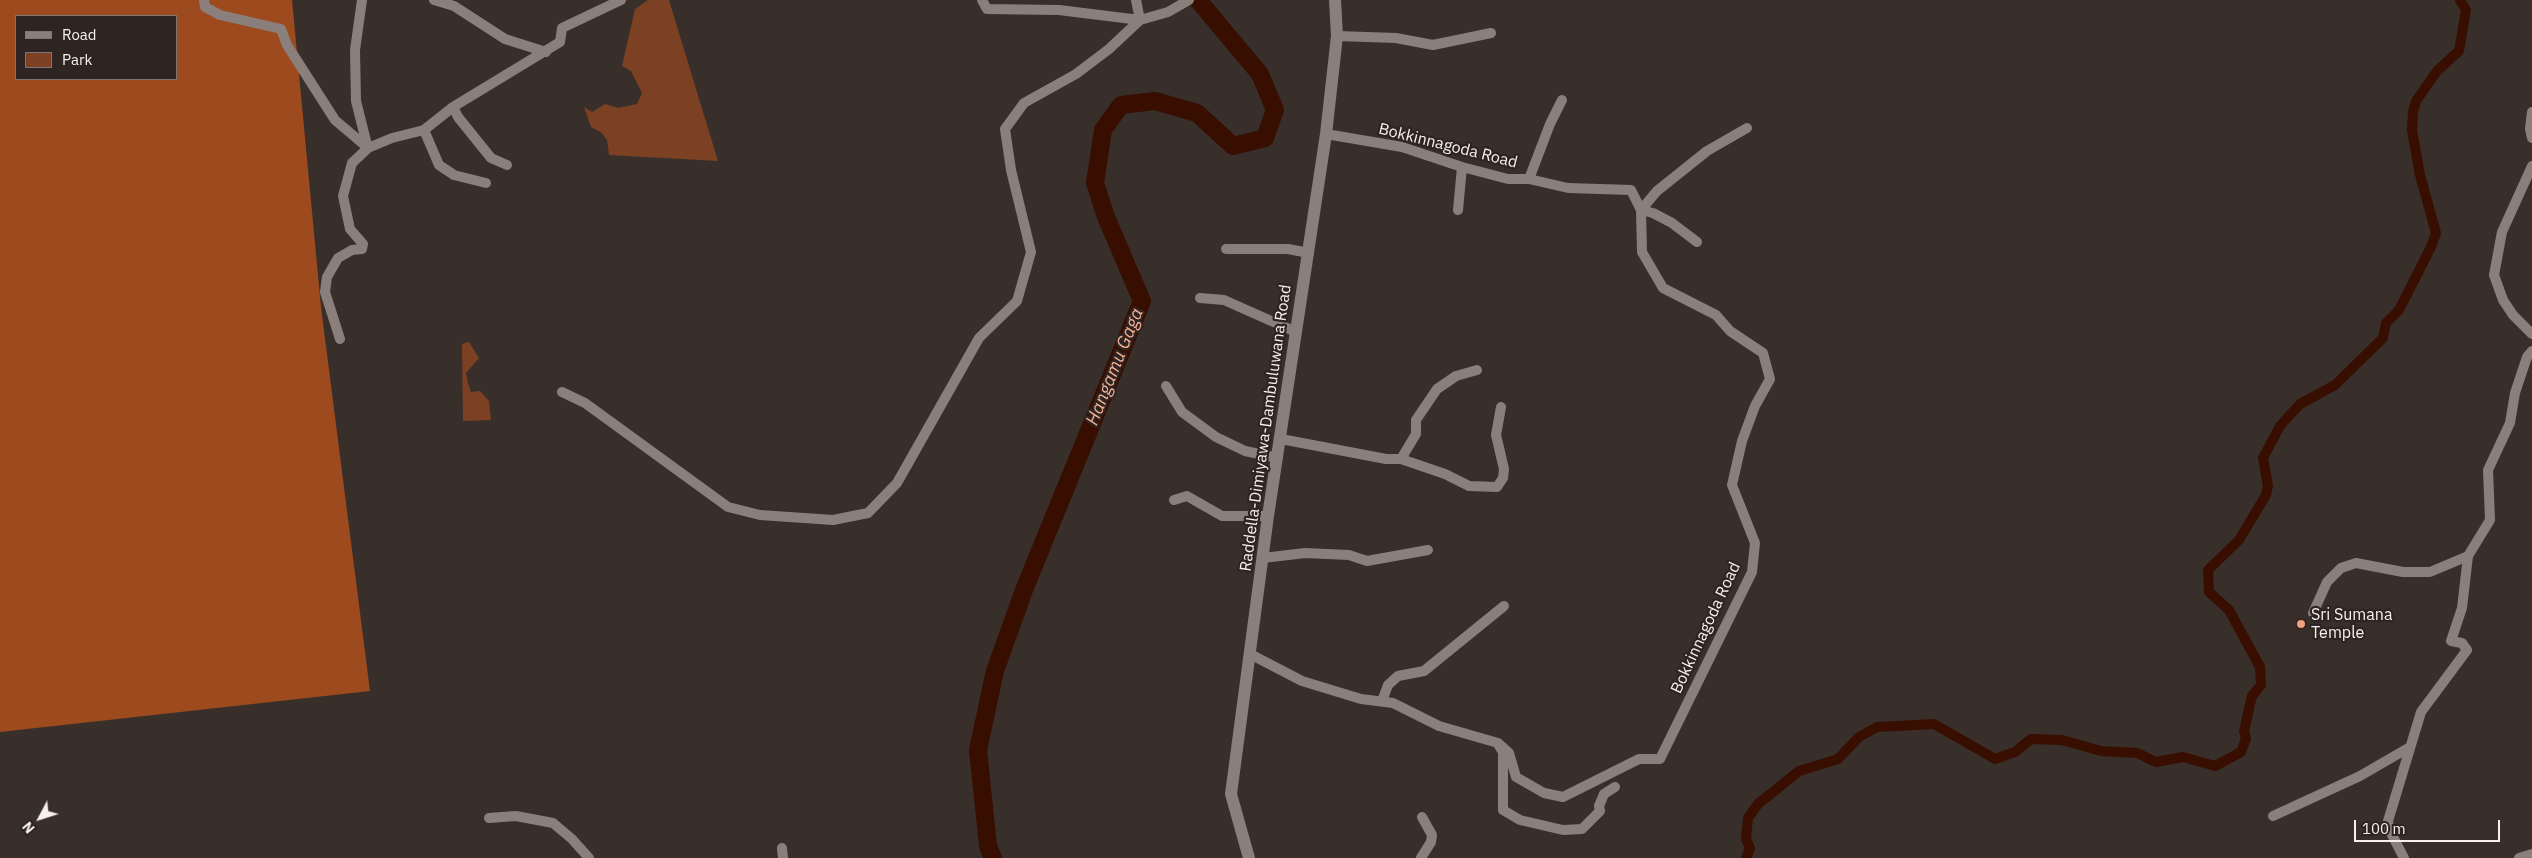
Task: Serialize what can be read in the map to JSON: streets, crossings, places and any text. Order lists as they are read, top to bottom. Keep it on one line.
{"streets":{"street":["Bokkinnagoda Road","Raddella-Dimiyawa-Dambuluwana Road"]},"crossings":[["Bokkinnagoda Road","Raddella-Dimiyawa-Dambuluwana Road"]],"water":["Hangamu Gaga"],"places":["Sri Sumana Temple"],"legend":["Road","Park"],"scale_bar":"100 m","north":"bottom left"}
